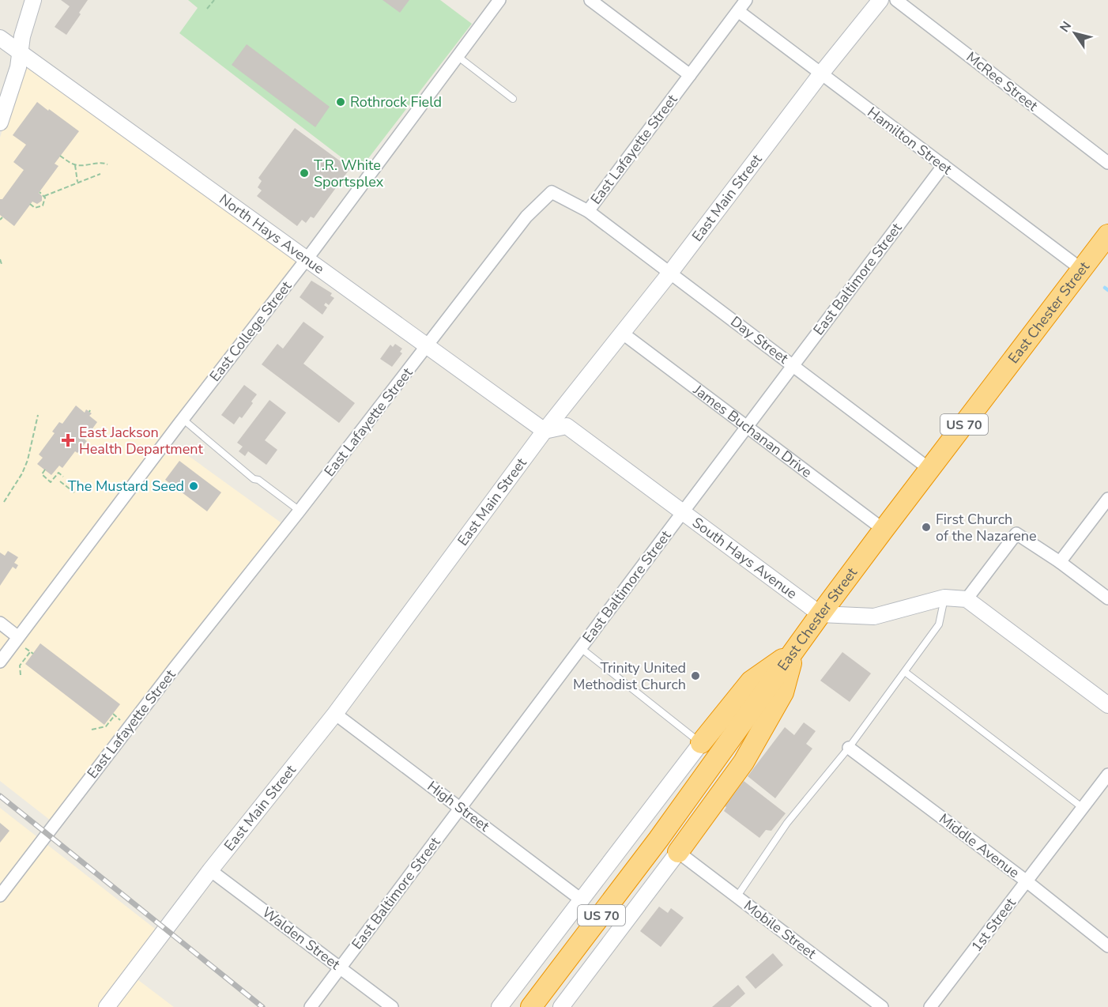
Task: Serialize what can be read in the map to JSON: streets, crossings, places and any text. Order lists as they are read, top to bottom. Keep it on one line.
{"streets":{"highway":["East Chester Street","US 70"],"street":["McRee Street","Hamilton Street","East Lafayette Street","East Main Street","North Hays Avenue","East Baltimore Street","East College Street","Day Street","James Buchanan Drive","South Hays Avenue","High Street","Middle Avenue","1st Street","Mobile Street","Walden Street"]},"crossings":[["Hamilton Street","East Lafayette Street"],["Hamilton Street","East Main Street"],["Hamilton Street","East Baltimore Street"],["Hamilton Street","East Chester Street"],["East Lafayette Street","North Hays Avenue"],["East Lafayette Street","Day Street"],["East Main Street","North Hays Avenue"],["East Main Street","Day Street"],["East Main Street","James Buchanan Drive"],["East Main Street","South Hays Avenue"],["East Main Street","High Street"],["East Main Street","Walden Street"],["North Hays Avenue","East College Street"],["North Hays Avenue","South Hays Avenue"],["East Baltimore Street","Day Street"],["East Baltimore Street","James Buchanan Drive"],["East Baltimore Street","South Hays Avenue"],["East Baltimore Street","High Street"],["East Baltimore Street","Walden Street"],["East Chester Street","Day Street"],["East Chester Street","James Buchanan Drive"],["East Chester Street","South Hays Avenue"],["Middle Avenue","1st Street"]],"places":{"other":["Rothrock Field","T.R. White Sportsplex","The Mustard Seed","First Church of the Nazarene","Trinity United Methodist Church"],"health":["East Jackson Health Department"]},"north":"top left"}
